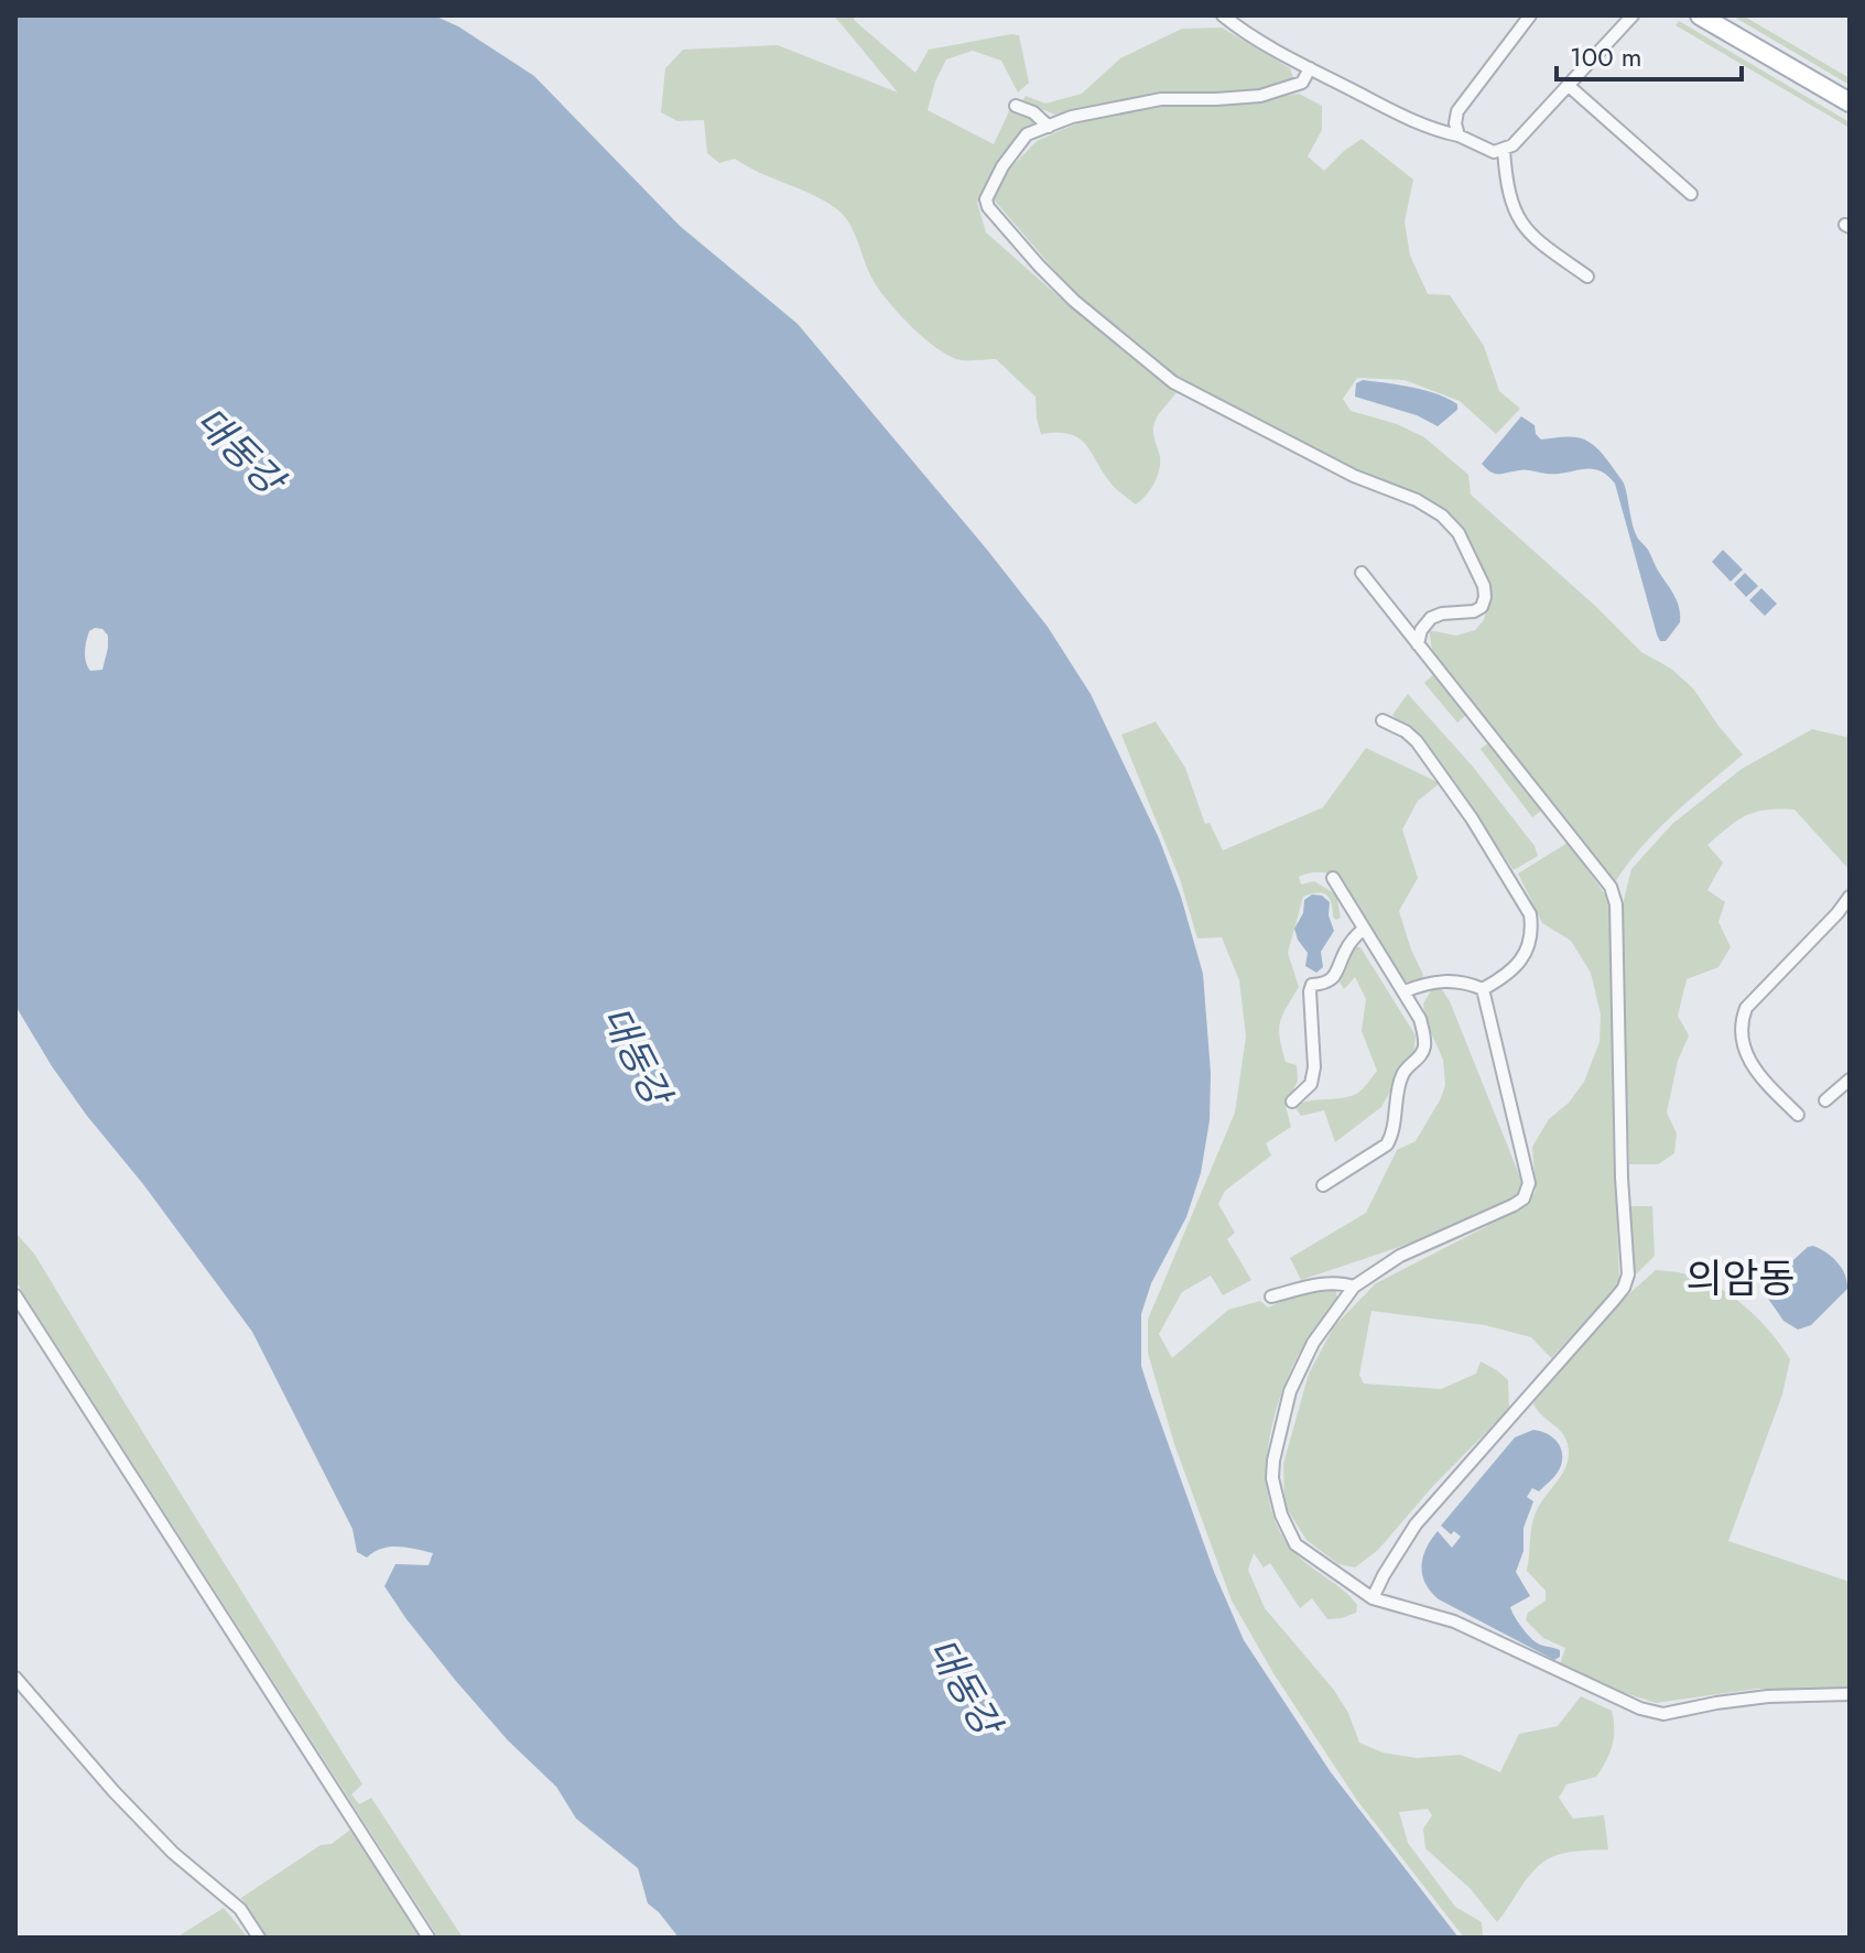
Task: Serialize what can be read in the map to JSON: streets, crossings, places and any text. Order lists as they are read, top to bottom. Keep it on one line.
{"districts":["의암동"],"water":["대동강"],"scale_bar":"100 m"}
